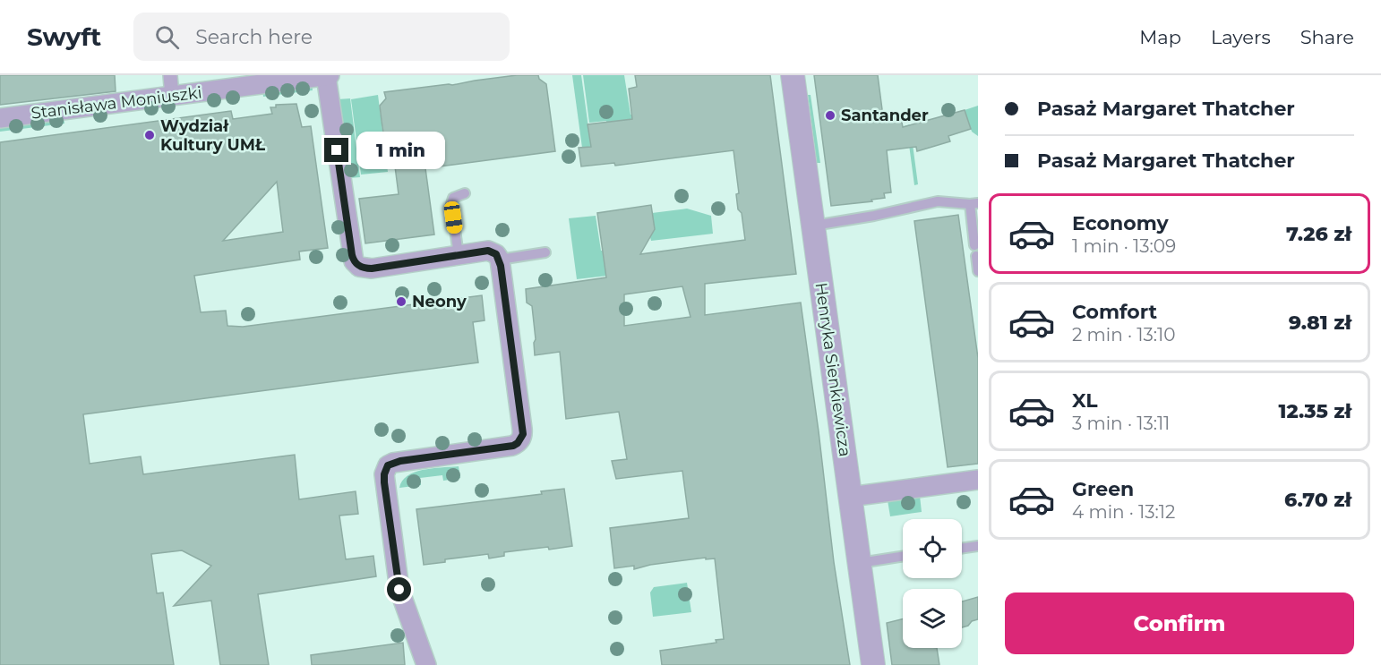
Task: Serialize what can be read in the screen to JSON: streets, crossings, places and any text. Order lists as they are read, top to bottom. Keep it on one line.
{"streets":{"street":["Stanisława Moniuszki","Henryka Sienkiewicza"]},"places":["Santander","Wydział Kultury UMŁ","Neony"],"page":{"header":"Swyft","search":"Search here","nav":["Map","Layers","Share"],"banner":["Pasaż Margaret Thatcher","Pasaż Margaret Thatcher"],"bubble":"1 min","list":[{"name":"Economy","note":"1 min · 13:09","value":"7.26 zł"},{"name":"Comfort","note":"2 min · 13:10","value":"9.81 zł"},{"name":"XL","note":"3 min · 13:11","value":"12.35 zł"},{"name":"Green","note":"4 min · 13:12","value":"6.70 zł"}],"buttons":"Confirm"}}
